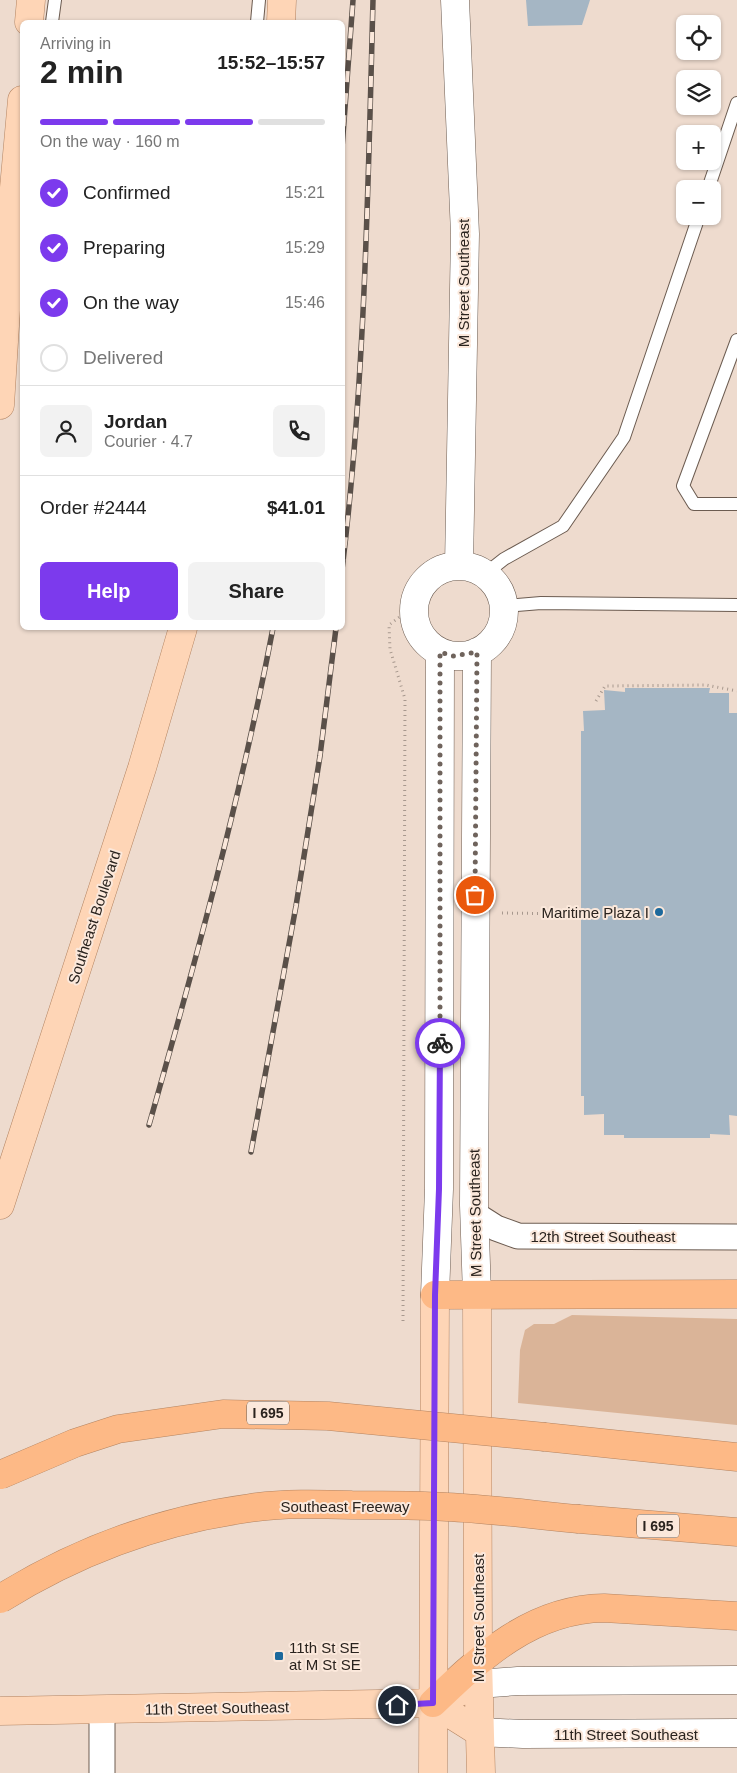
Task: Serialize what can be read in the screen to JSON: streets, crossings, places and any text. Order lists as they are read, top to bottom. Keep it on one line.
{"streets":{"highway":["I 695","Southeast Freeway"],"main road":["M Street Southeast","Southeast Boulevard","11th Street Southeast"],"street":["12th Street Southeast"]},"crossings":[["M Street Southeast","12th Street Southeast"],["M Street Southeast","11th Street Southeast"]],"places":{"other":["Maritime Plaza I"],"transit":["11th St SE at M St SE"]},"page":{"map_buttons":["+","−"],"heading":["2 min","Arriving in","15:52–15:57"],"panel":["Jordan","Courier · 4.7","Order #2444","$41.01"],"bar":"On the way · 160 m","list":[["Confirmed","15:21"],["Preparing","15:29"],["On the way","15:46"],"Delivered"],"buttons":["Help","Share"]}}
